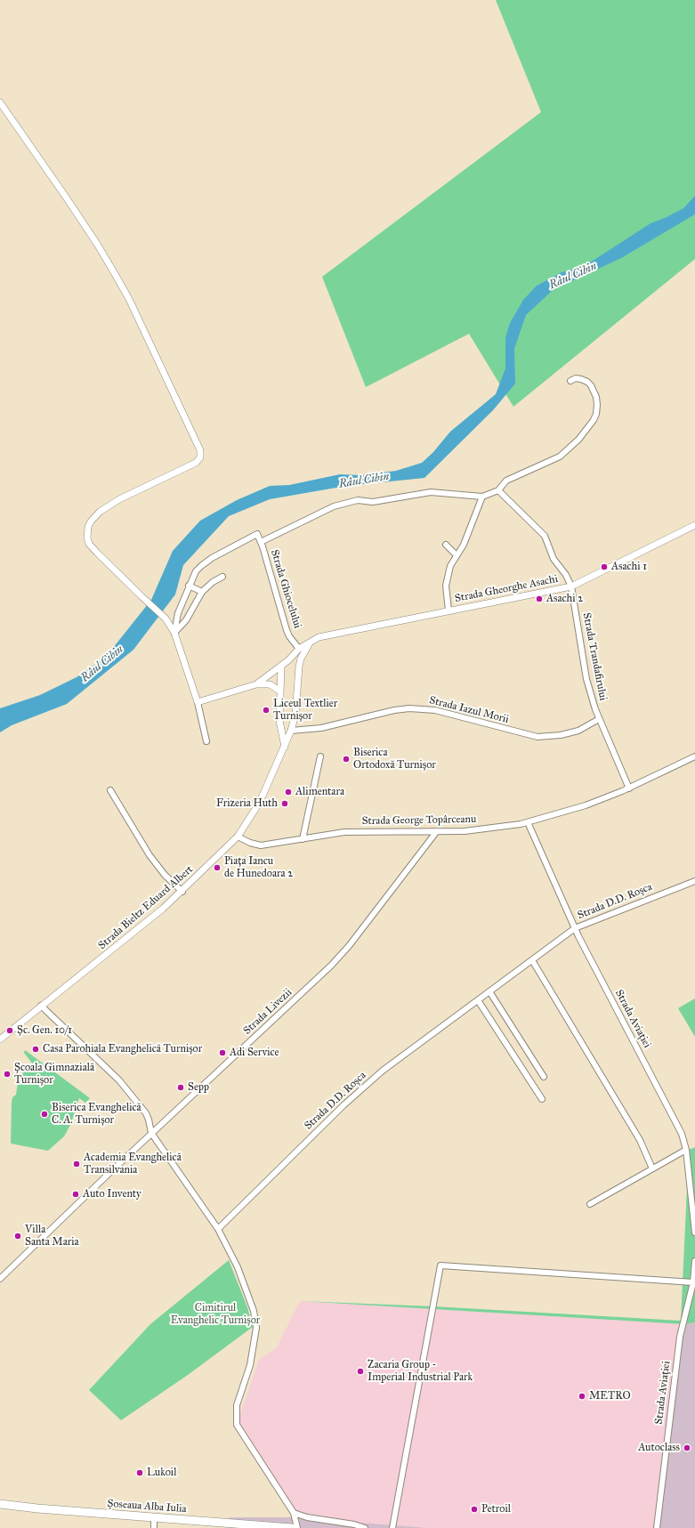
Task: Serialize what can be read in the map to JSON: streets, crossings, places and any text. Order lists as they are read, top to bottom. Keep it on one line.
{"streets":{"main road":["Șoseaua Alba Iulia"],"street":["Strada Ghiocelului","Strada Gheorghe Asachi","Strada Trandafirului","Strada Iazul Morii","Strada George Topârceanu","Strada D.D. Roșca","Strada Bieltz Eduard Albert","Strada Livezii","Strada Aviației"]},"crossings":[["Strada Ghiocelului","Strada Gheorghe Asachi"],["Strada Gheorghe Asachi","Strada Trandafirului"],["Strada Gheorghe Asachi","Strada Bieltz Eduard Albert"],["Strada Trandafirului","Strada Iazul Morii"],["Strada Trandafirului","Strada George Topârceanu"],["Strada Iazul Morii","Strada Bieltz Eduard Albert"],["Strada George Topârceanu","Strada Bieltz Eduard Albert"],["Strada George Topârceanu","Strada Livezii"],["Strada George Topârceanu","Strada Aviației"],["Strada D.D. Roșca","Strada Aviației"]],"water":["Râul Cibin"],"parks":["Cimitirul Evanghelic Turnișor"],"places":["Asachi 1","Asachi 2","Liceul Textlier Turnișor","Biserica Ortodoxă Turnișor","Alimentara","Frizeria Huth","Piața Iancu de Hunedoara 2","Șc. Gen. 10/1","Casa Parohiala Evanghelică Turnișor","Adi Service","Școala Gimnazială Turnișor","Sepp","Biserica Evanghelică C. A. Turnișor","Academia Evanghelică Transilvania","Auto Inventy","Villa Santa Maria","Zacaria Group - Imperial Industrial Park","METRO","Autoclass","Lukoil","Petroil"]}
